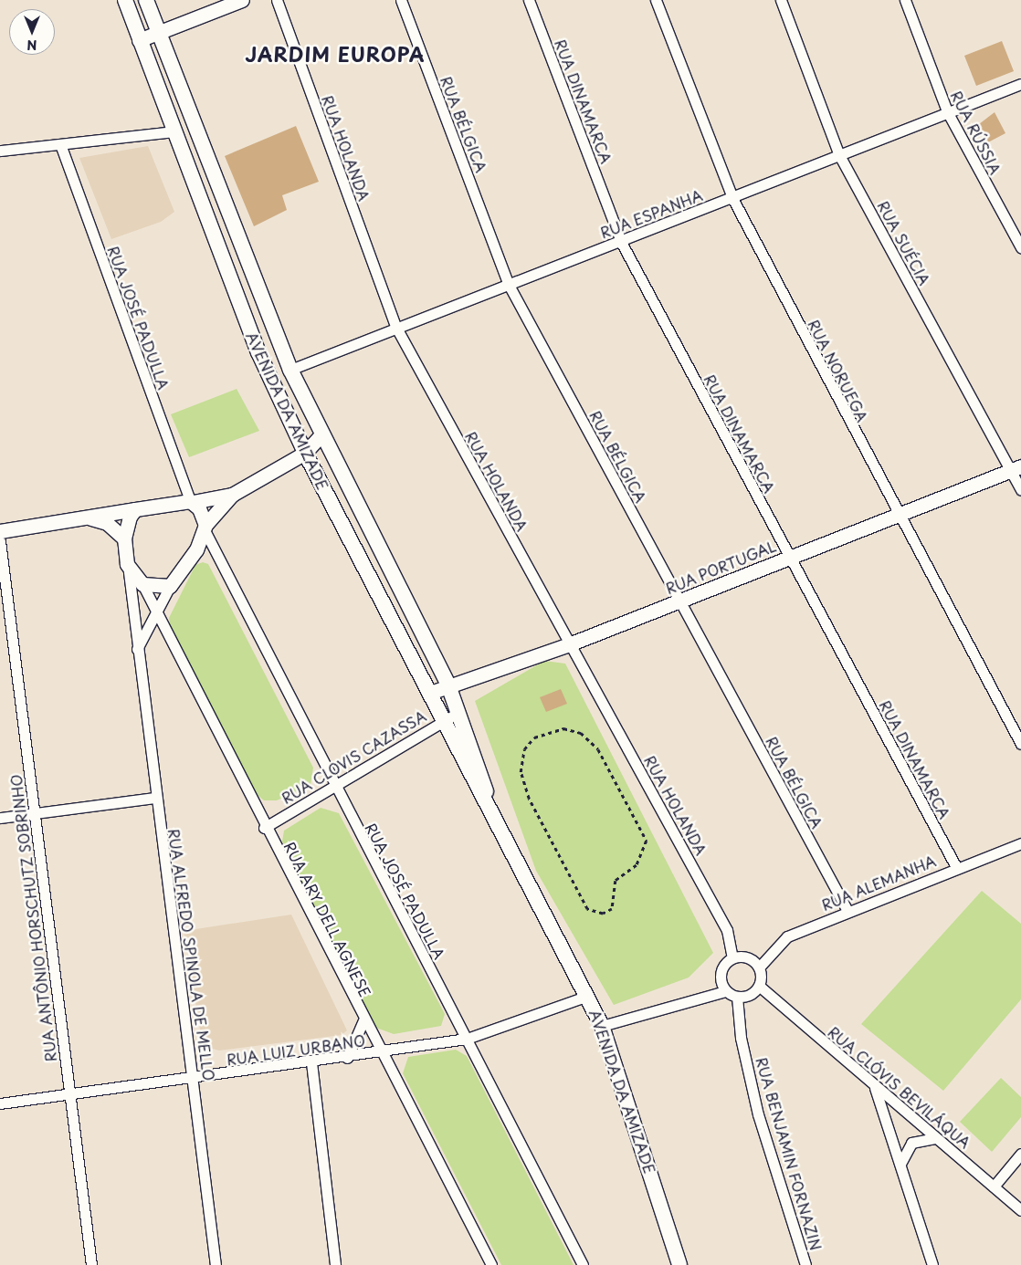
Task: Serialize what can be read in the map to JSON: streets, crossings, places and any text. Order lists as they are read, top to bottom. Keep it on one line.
{"streets":{"main road":["AVENIDA DA AMIZADE"],"street":["RUA DINAMARCA","RUA BÉLGICA","RUA RÚSSIA","RUA HOLANDA","RUA ESPANHA","RUA SUÉCIA","RUA JOSÉ PADULLA","RUA NORUEGA","RUA PORTUGAL","RUA CLOVIS CAZASSA","RUA ALEMANHA","RUA ANTÔNIO HORSCHUTZ SOBRINHO","RUA ARY DELL AGNESE","RUA ALFREDO SPINOLA DE MELLO","RUA LUIZ URBANO","RUA CLÓVIS BEVILÁQUA","RUA BENJAMIN FORNAZIN"]},"crossings":[["RUA DINAMARCA","RUA ESPANHA"],["RUA DINAMARCA","RUA PORTUGAL"],["RUA DINAMARCA","RUA ALEMANHA"],["RUA BÉLGICA","RUA ESPANHA"],["RUA BÉLGICA","RUA PORTUGAL"],["RUA BÉLGICA","RUA ALEMANHA"],["RUA RÚSSIA","RUA ESPANHA"],["RUA HOLANDA","RUA ESPANHA"],["RUA HOLANDA","RUA PORTUGAL"],["RUA HOLANDA","RUA ALEMANHA"],["RUA HOLANDA","RUA CLÓVIS BEVILÁQUA"],["RUA HOLANDA","RUA BENJAMIN FORNAZIN"],["RUA ESPANHA","RUA SUÉCIA"],["RUA ESPANHA","RUA NORUEGA"],["RUA ESPANHA","AVENIDA DA AMIZADE"],["RUA SUÉCIA","RUA PORTUGAL"],["RUA JOSÉ PADULLA","RUA CLOVIS CAZASSA"],["RUA JOSÉ PADULLA","RUA ARY DELL AGNESE"],["RUA JOSÉ PADULLA","RUA ALFREDO SPINOLA DE MELLO"],["RUA JOSÉ PADULLA","RUA LUIZ URBANO"],["RUA NORUEGA","RUA PORTUGAL"],["AVENIDA DA AMIZADE","RUA PORTUGAL"],["AVENIDA DA AMIZADE","RUA CLOVIS CAZASSA"],["AVENIDA DA AMIZADE","RUA LUIZ URBANO"],["RUA CLOVIS CAZASSA","RUA ARY DELL AGNESE"],["RUA ALEMANHA","RUA CLÓVIS BEVILÁQUA"],["RUA ALEMANHA","RUA BENJAMIN FORNAZIN"],["RUA ANTÔNIO HORSCHUTZ SOBRINHO","RUA LUIZ URBANO"],["RUA ARY DELL AGNESE","RUA ALFREDO SPINOLA DE MELLO"],["RUA ARY DELL AGNESE","RUA LUIZ URBANO"],["RUA ALFREDO SPINOLA DE MELLO","RUA LUIZ URBANO"],["RUA CLÓVIS BEVILÁQUA","RUA BENJAMIN FORNAZIN"]],"districts":["JARDIM EUROPA"],"north":"bottom"}
